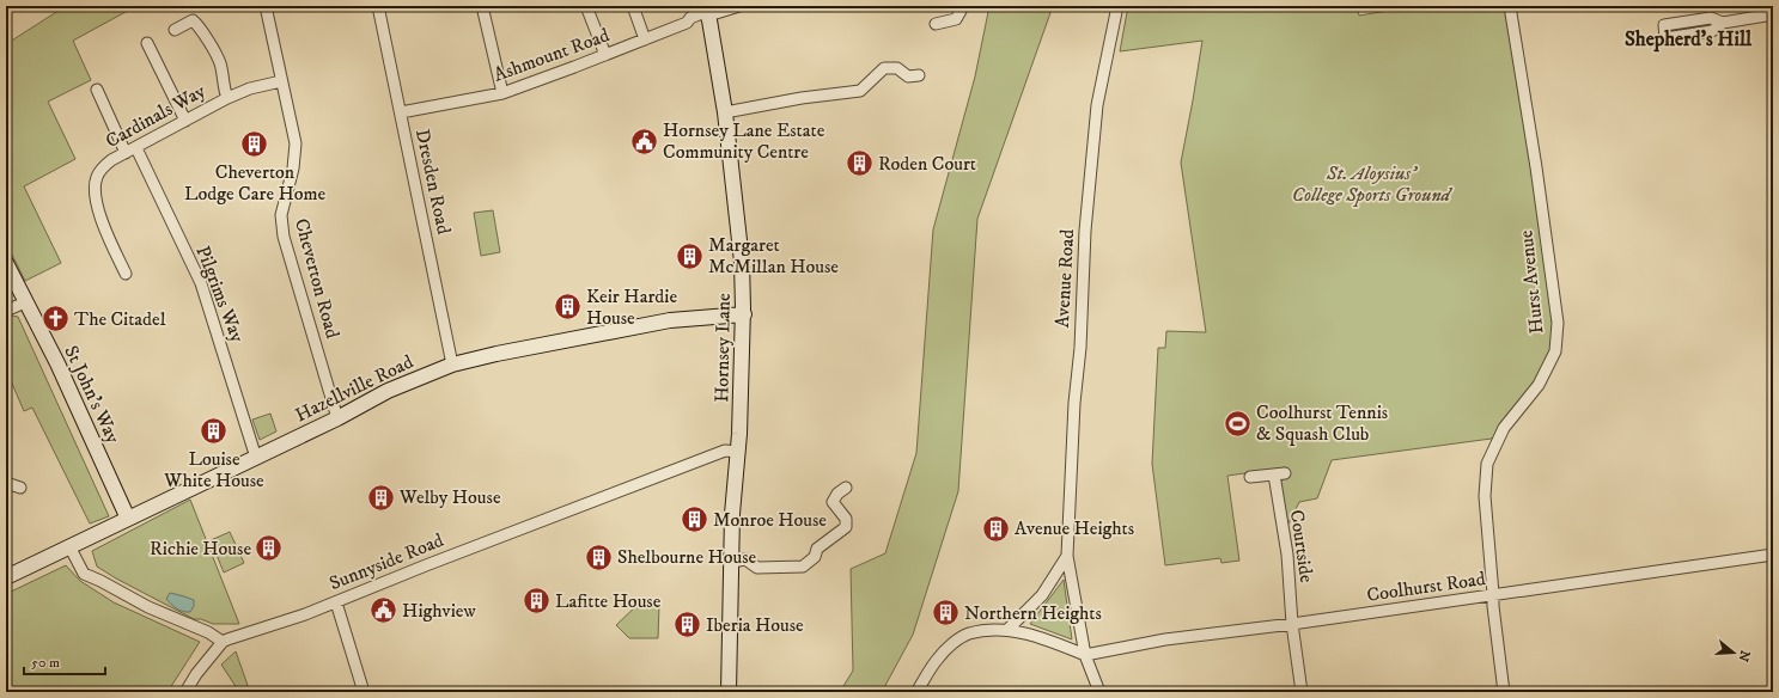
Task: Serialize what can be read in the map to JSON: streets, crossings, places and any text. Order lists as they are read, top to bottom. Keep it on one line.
{"streets":{"street":["Ashmount Road","Cardinals Way","Dresden Road","Cheverton Road","Avenue Road","Hurst Avenue","Pilgrims Way","Hornsey Lane","Hazellville Road","St John's Way","Courtside","Sunnyside Road","Coolhurst Road"]},"crossings":[["Ashmount Road","Dresden Road"],["Ashmount Road","Hornsey Lane"],["Cardinals Way","Cheverton Road"],["Cardinals Way","Pilgrims Way"],["Dresden Road","Hazellville Road"],["Cheverton Road","Hazellville Road"],["Avenue Road","Coolhurst Road"],["Hurst Avenue","Coolhurst Road"],["Pilgrims Way","Hazellville Road"],["Hornsey Lane","Hazellville Road"],["Hornsey Lane","Sunnyside Road"],["Hazellville Road","St John's Way"],["Courtside","Coolhurst Road"]],"districts":["Shepherd's Hill"],"parks":["St. Aloysius' College Sports Ground"],"places":{"public building":["Hornsey Lane Estate Community Centre","Highview"],"building":["Cheverton Lodge Care Home","Roden Court","Margaret McMillan House","Keir Hardie House","Louise White House","Welby House","Monroe House","Avenue Heights","Richie House","Shelbourne House","Lafitte House","Northern Heights","Iberia House"],"church":["The Citadel"],"sports":["Coolhurst Tennis & Squash Club"]},"scale_bar":"50 m","north":"right"}
